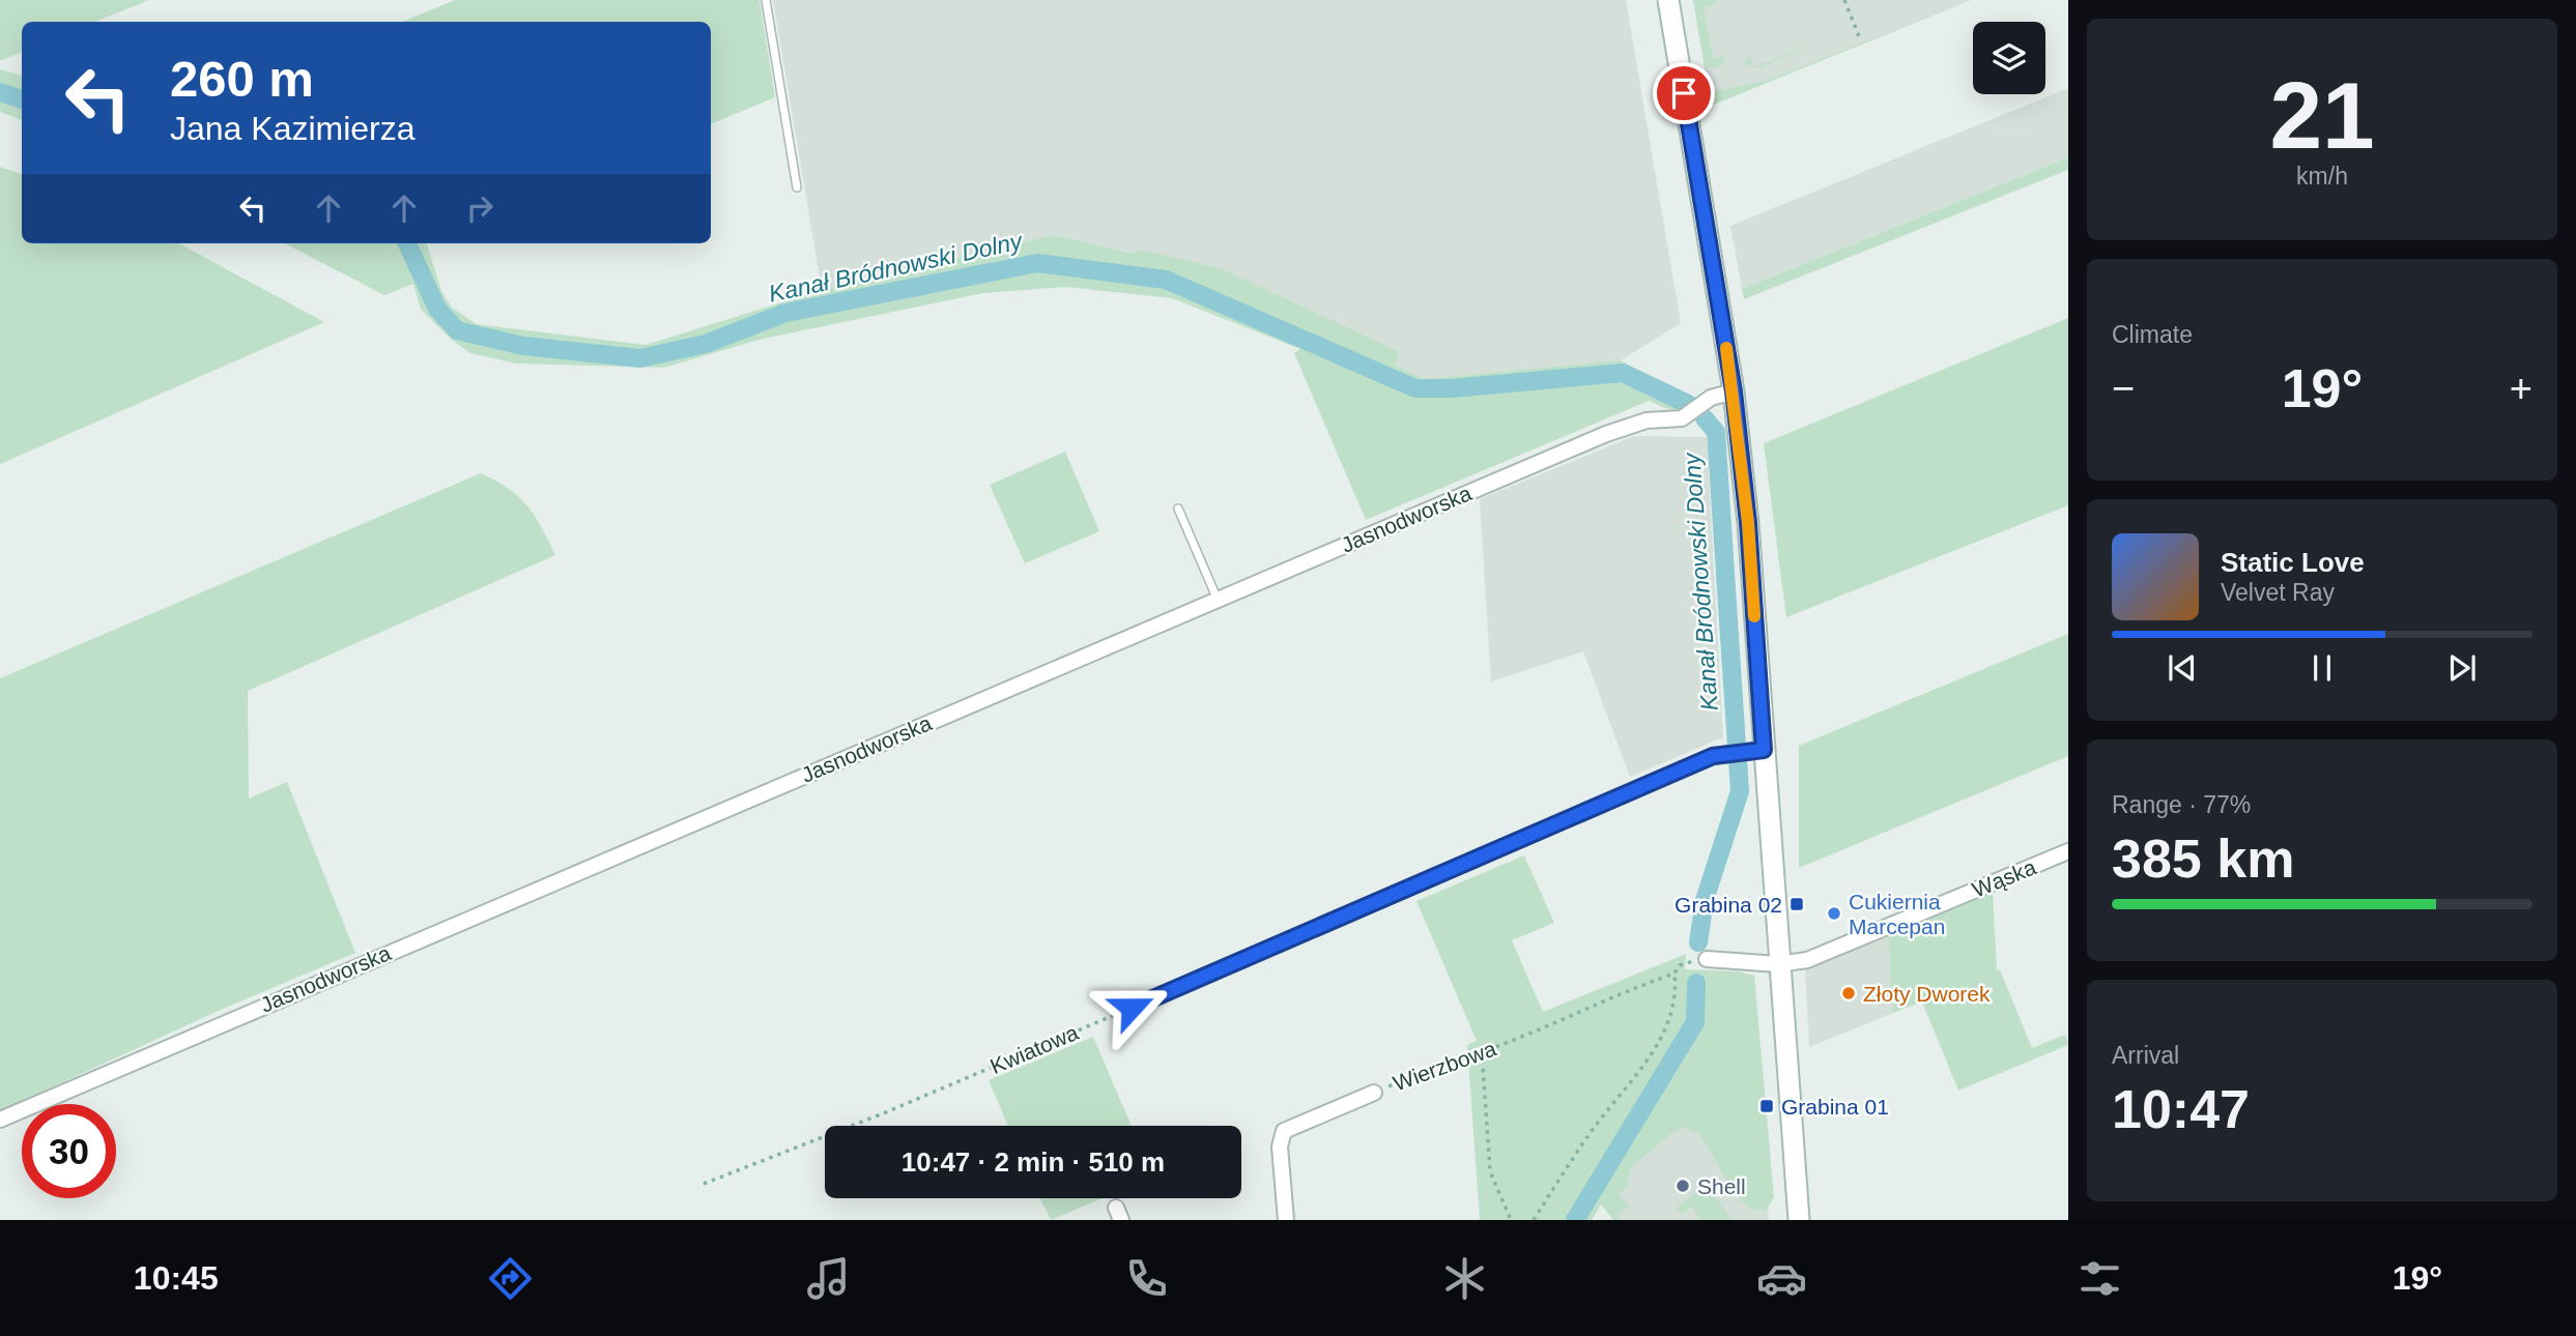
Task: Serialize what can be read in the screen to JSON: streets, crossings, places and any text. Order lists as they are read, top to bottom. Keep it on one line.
{"streets":{"street":["Jasnodworska","Wąska","Wierzbowa"],"path":["Kwiatowa"]},"water":["Kanał Bródnowski Dolny"],"places":{"transit":["Grabina 02","Grabina 01"],"other":["Cukiernia Marcepan","Złoty Dworek","Shell"]},"page":{"tile":[["21","km/h"],"Climate",["Range · 77%","385 km"],["Arrival","10:47"]],"turn":["260 m","Jana Kazimierza"],"heat":["−","19°","+"],"song":["Static Love","Velvet Ray"],"limit":"30","trip":"10:47 · 2 min · 510 m","tabs":["10:45","19°"]}}
